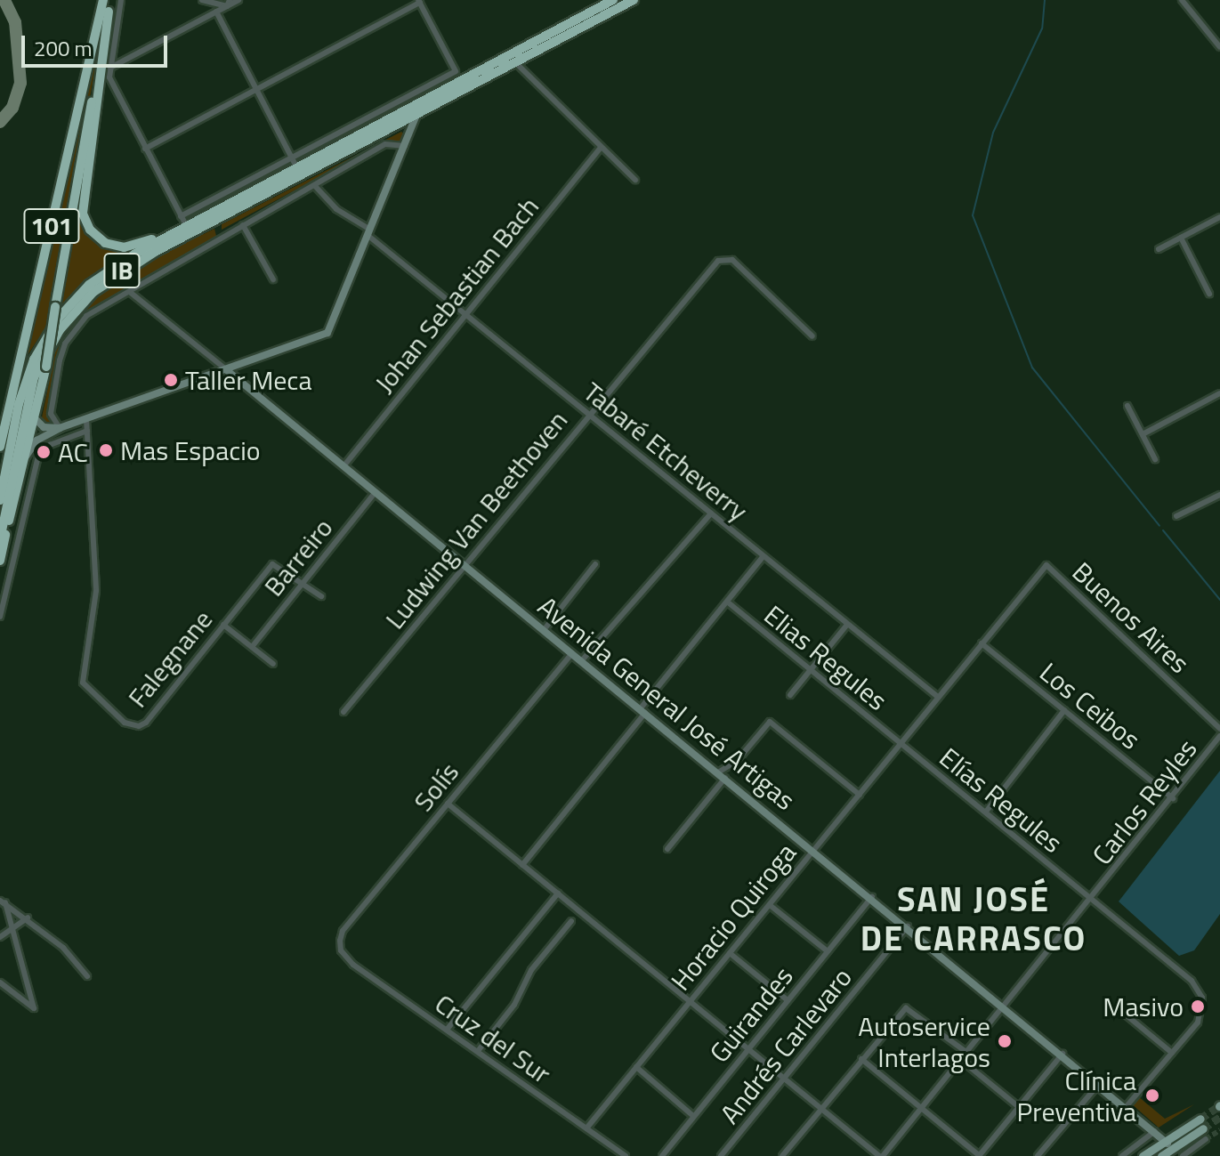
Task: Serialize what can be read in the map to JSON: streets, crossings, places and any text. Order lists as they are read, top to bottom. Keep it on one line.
{"streets":{"highway":["101","IB"],"street":["Johan Sebastian Bach","Tabaré Etcheverry","Ludwing Van Beethoven","Barreiro","Buenos Aires","Elias Regules","Falegnane","Avenida General José Artigas","Los Ceibos","Solís","Elías Regules","Carlos Reyles","Horacio Quiroga","Guirandes","Cruz del Sur","Andrés Carlevaro"]},"crossings":[["Johan Sebastian Bach","Tabaré Etcheverry"],["Johan Sebastian Bach","Avenida General José Artigas"],["Tabaré Etcheverry","Ludwing Van Beethoven"],["Tabaré Etcheverry","Horacio Quiroga"],["Ludwing Van Beethoven","Avenida General José Artigas"],["Barreiro","Falegnane"],["Barreiro","Avenida General José Artigas"],["Buenos Aires","Horacio Quiroga"],["Elias Regules","Elías Regules"],["Elias Regules","Horacio Quiroga"],["Avenida General José Artigas","Solís"],["Avenida General José Artigas","Carlos Reyles"],["Avenida General José Artigas","Horacio Quiroga"],["Avenida General José Artigas","Guirandes"],["Avenida General José Artigas","Andrés Carlevaro"],["Los Ceibos","Carlos Reyles"],["Los Ceibos","Horacio Quiroga"],["Solís","Cruz del Sur"],["Elías Regules","Carlos Reyles"],["Elías Regules","Horacio Quiroga"],["Horacio Quiroga","Cruz del Sur"]],"districts":["SAN JOSÉ DE CARRASCO"],"places":["Taller Meca","Mas Espacio","AC","Masivo","Autoservice Interlagos","Clínica Preventiva"],"scale_bar":"200 m"}
